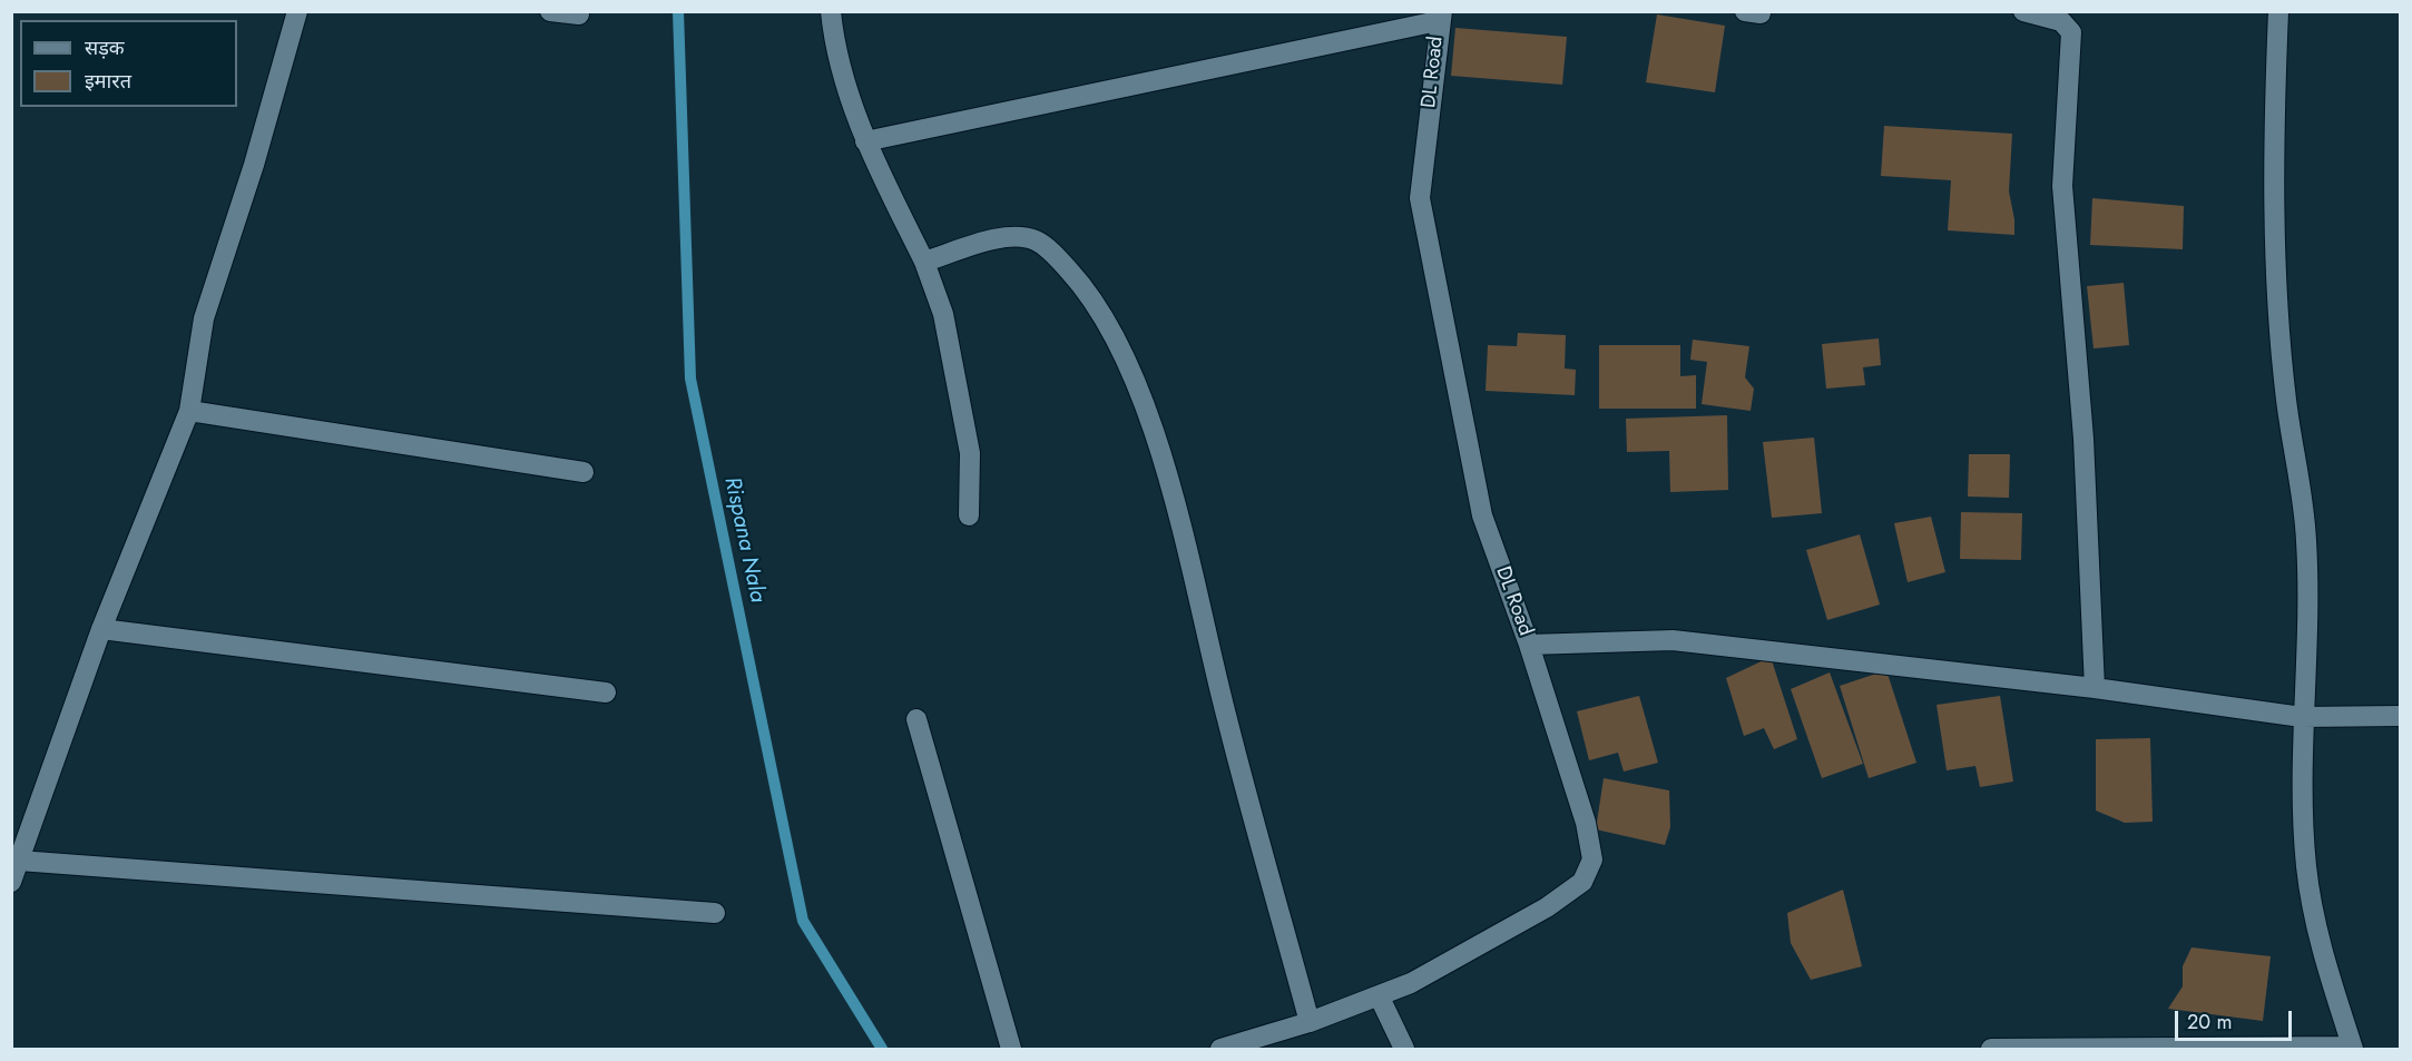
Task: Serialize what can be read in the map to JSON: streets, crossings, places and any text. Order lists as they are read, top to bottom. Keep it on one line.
{"streets":{"street":["DL Road"]},"water":["Rispana Nala"],"legend":["सड़क","इमारत"],"scale_bar":"20 m"}
